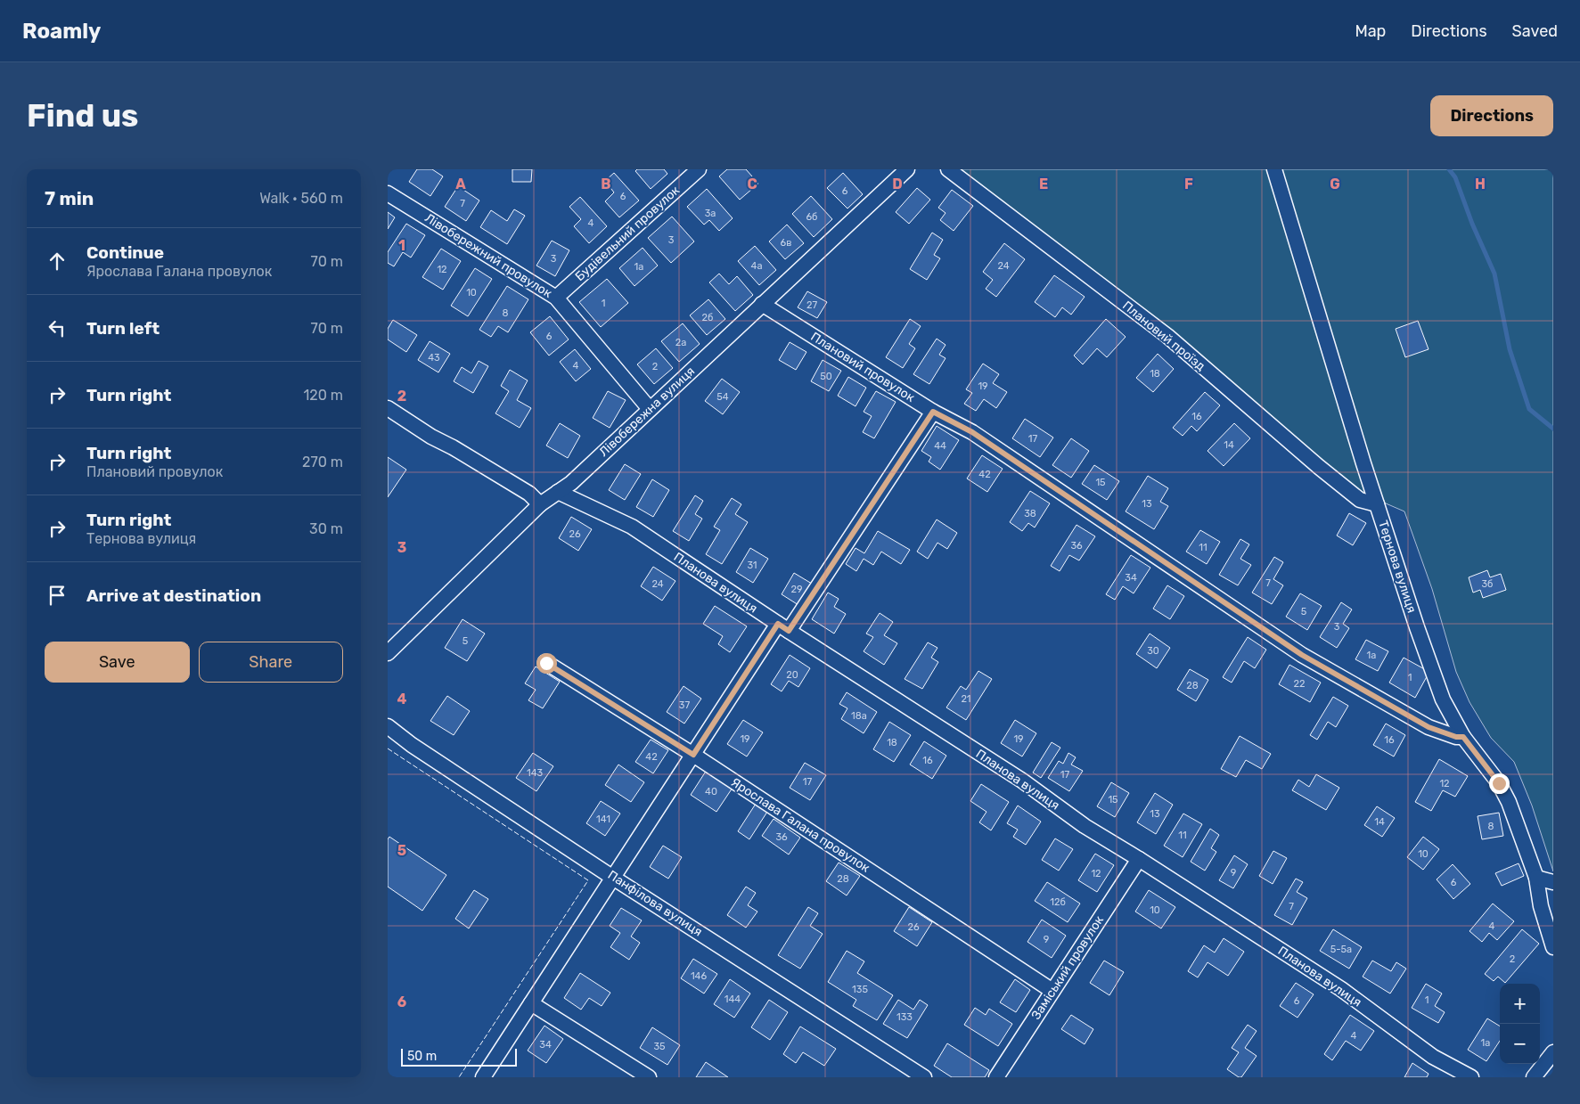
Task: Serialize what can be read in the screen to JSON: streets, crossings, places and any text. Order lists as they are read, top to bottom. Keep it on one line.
{"streets":{"street":["Будівельний провулок","Лівобережний провулок","Плановий проїзд","Плановий провулок","Лівобережна вулиця","Тернова вулиця","Планова вулиця","Ярослава Галана провулок","Панфілова вулиця","Заміський провулок"]},"crossings":[["Будівельний провулок","Лівобережний провулок"],["Лівобережний провулок","Лівобережна вулиця"],["Плановий проїзд","Тернова вулиця"],["Плановий провулок","Лівобережна вулиця"],["Плановий провулок","Тернова вулиця"],["Лівобережна вулиця","Планова вулиця"],["Планова вулиця","Заміський провулок"],["Ярослава Галана провулок","Заміський провулок"]],"house_numbers":["6","6","7","3а","6б","4","3","6в","3","4а","24","1а","12","10","1","27","8","2б","6","2а","43","4","2","18","50","19","54","16","17","14","44","42","15","13","38","26","36","11","31","34","7","24","3б","29","5","3","5","30","1а","20","1","22","28","21","37","18а","19","19","16","18","42","16","143","17","17","12","40","15","13","141","14","8","11","36","10","9","12","28","6","12б","7","10","4","26","9","5-5а","2","146","135","144","1","6","133","4","1а","34","35"],"scale_bar":"50 m","page":{"header":"Roamly","nav":["Map","Directions","Saved"],"buttons":["Directions",["Save","Share"]],"title":"Find us","heading":["7 min","Walk · 560 m"],"list":[["Continue","Ярослава Галана провулок","70 m"],["Turn left","70 m"],["Turn right","120 m"],["Turn right","Плановий провулок","270 m"],["Turn right","Тернова вулиця","30 m"],"Arrive at destination"],"map_buttons":["+","−"],"scale":"50 m"},"grid":{"columns":["A","B","C","D","E","F","G","H"],"rows":["1","2","3","4","5","6"]}}
